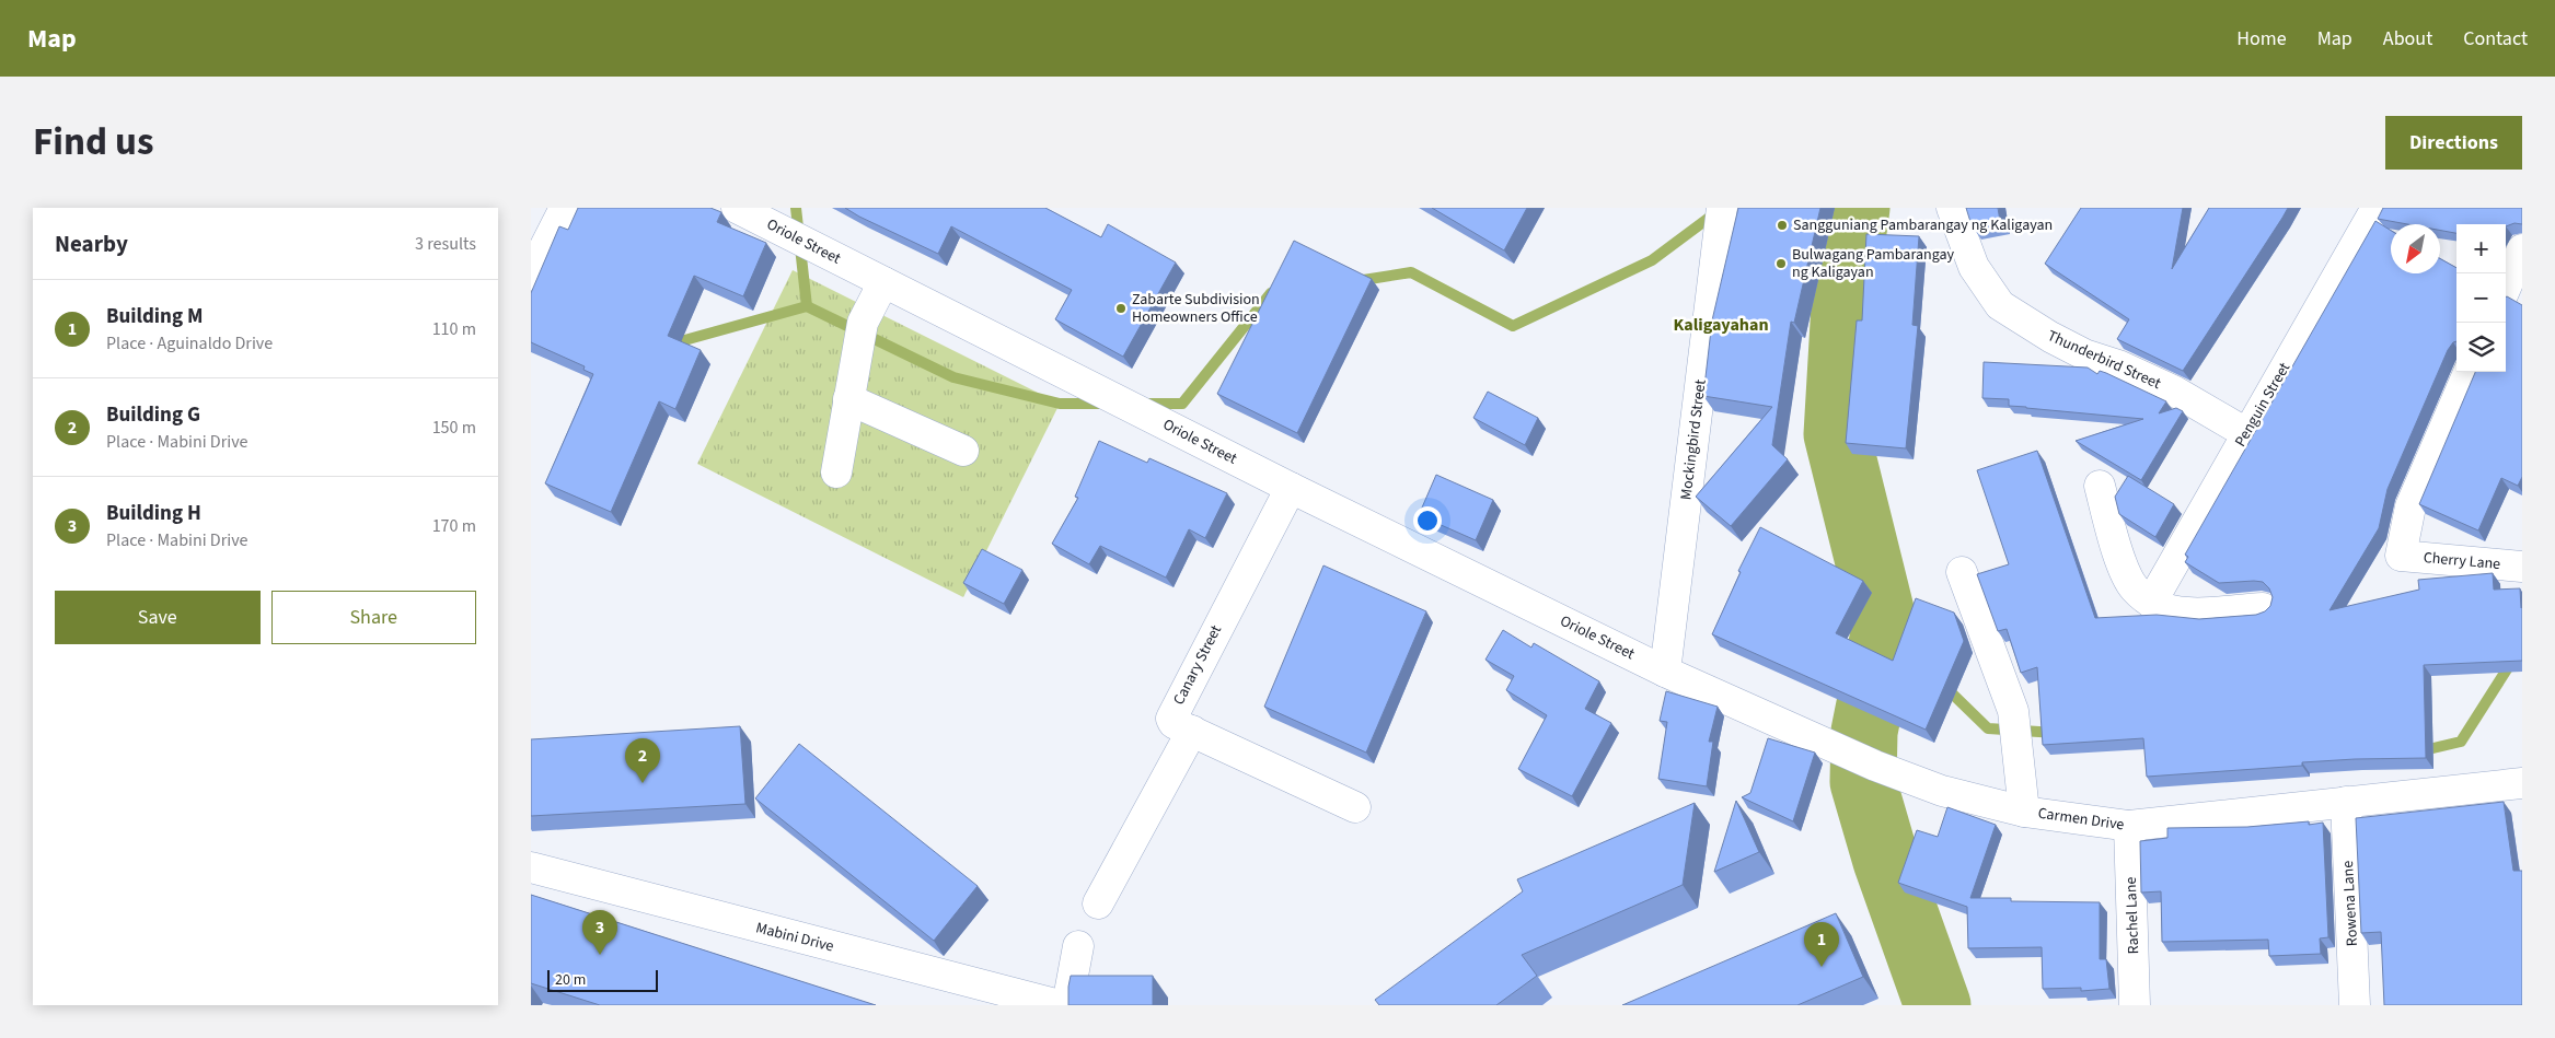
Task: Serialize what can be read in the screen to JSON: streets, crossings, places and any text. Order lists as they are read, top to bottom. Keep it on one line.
{"streets":{"street":["Oriole Street","Thunderbird Street","Penguin Street","Mockingbird Street","Cherry Lane","Canary Street","Carmen Drive","Rowena Lane","Rachel Lane","Mabini Drive"]},"crossings":[["Oriole Street","Mockingbird Street"],["Oriole Street","Canary Street"],["Oriole Street","Carmen Drive"],["Thunderbird Street","Penguin Street"],["Mockingbird Street","Carmen Drive"],["Carmen Drive","Rowena Lane"],["Carmen Drive","Rachel Lane"]],"districts":["Kaligayahan"],"places":["Sangguniang Pambarangay ng Kaligayan","Bulwagang Pambarangay ng Kaligayan","Zabarte Subdivision Homeowners Office"],"scale_bar":"20 m","north":"bottom left","page":{"header":"Map","nav":["Home","Map","About","Contact"],"title":"Find us","buttons":["Directions",["Save","Share"]],"heading":["Nearby","3 results"],"map_buttons":["+","−"],"list":[{"mark":"1","name":"Building M","note":"Place · Aguinaldo Drive","value":"110 m"},{"mark":"2","name":"Building G","note":"Place · Mabini Drive","value":"150 m"},{"mark":"3","name":"Building H","note":"Place · Mabini Drive","value":"170 m"}],"pins":["2","3","1"],"scale":"20 m"}}
